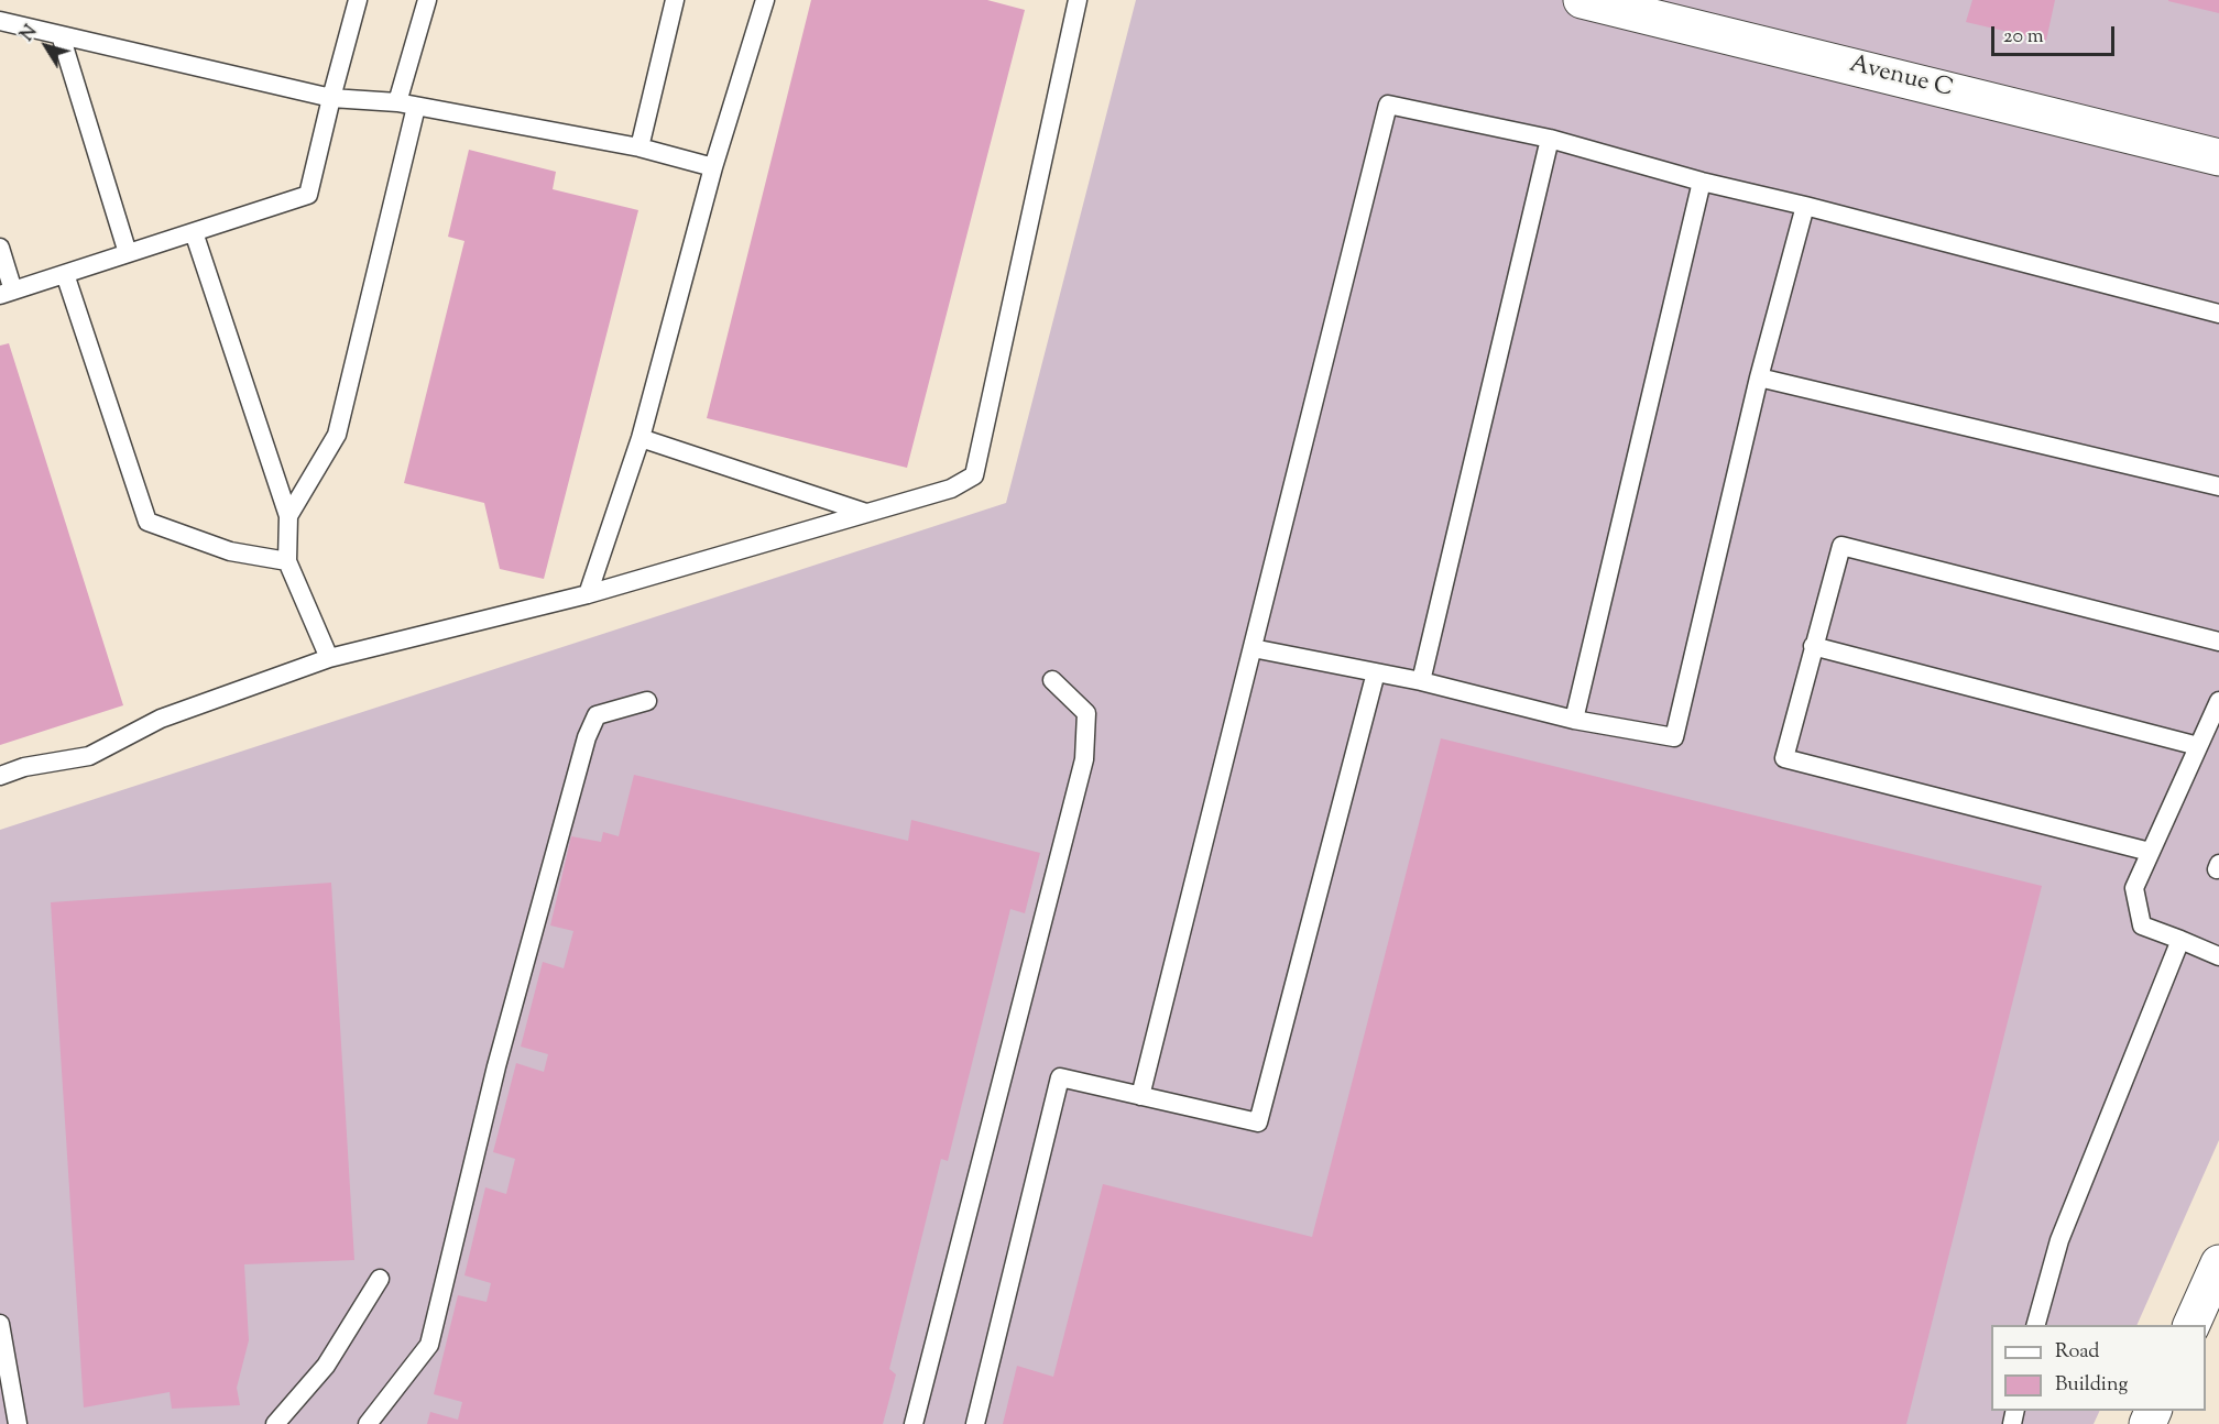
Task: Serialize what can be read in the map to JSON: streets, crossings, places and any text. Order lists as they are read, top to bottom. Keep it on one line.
{"streets":{"street":["Avenue C"]},"legend":["Road","Building"],"scale_bar":"20 m","north":"top left"}
